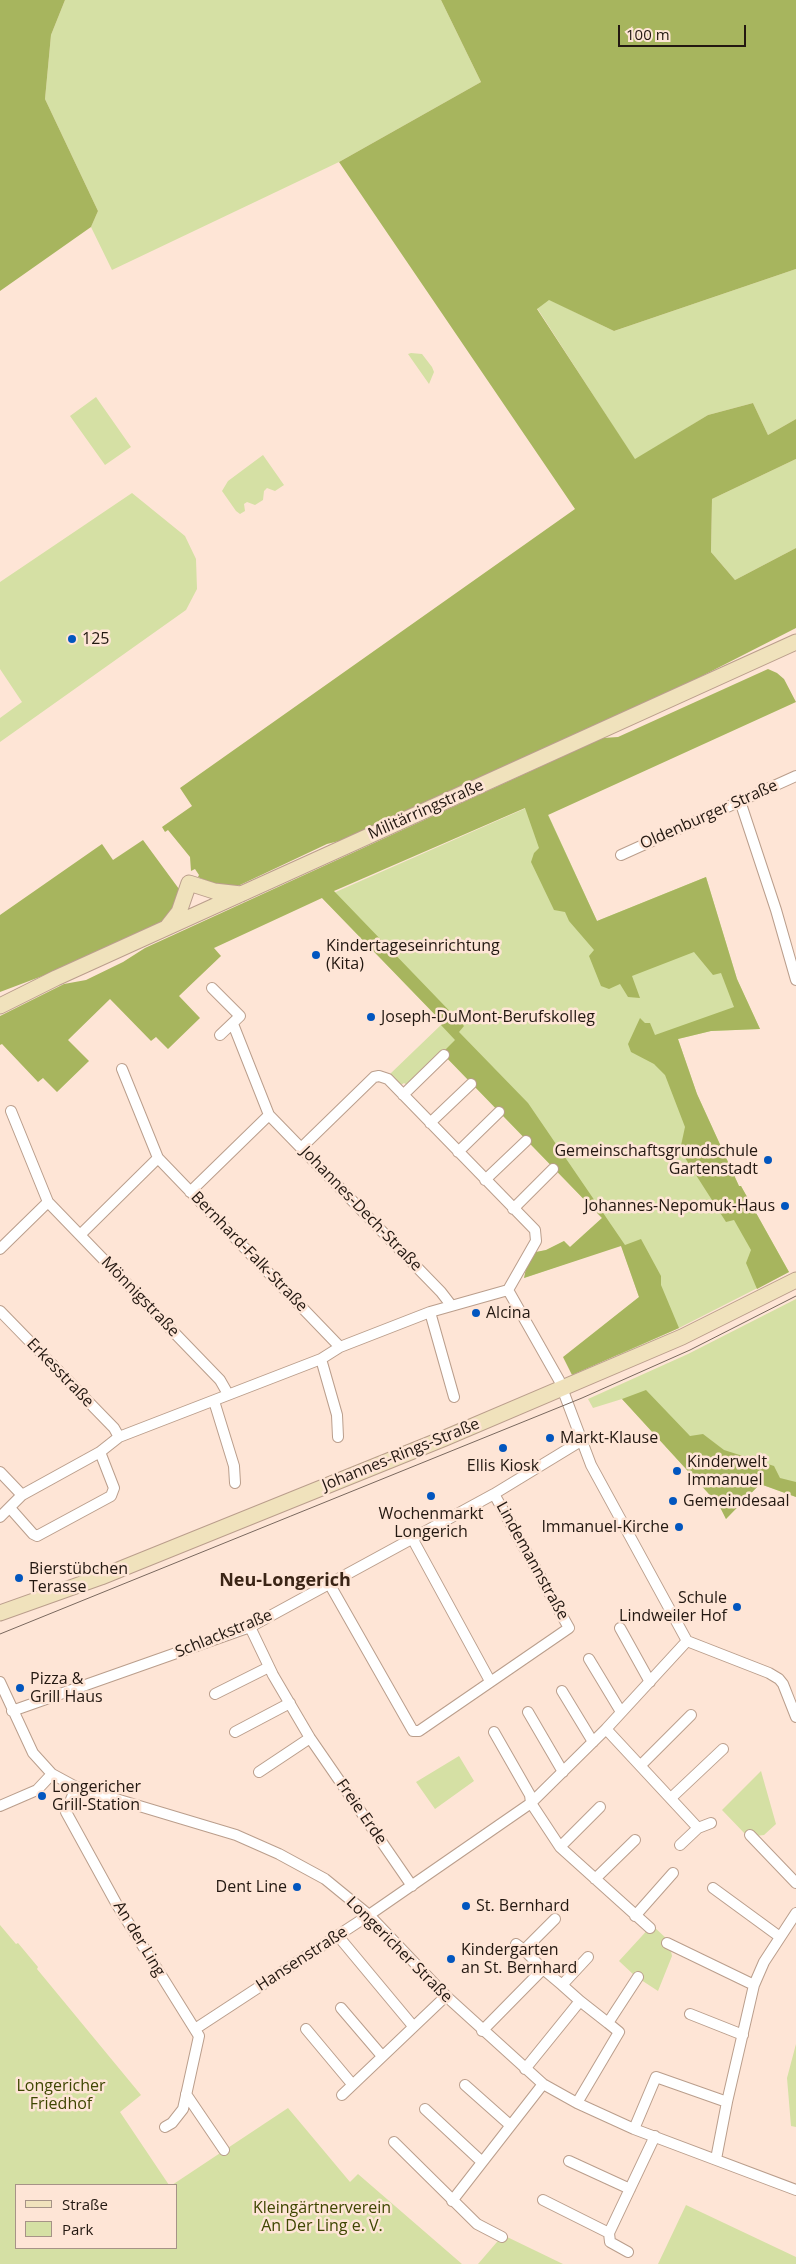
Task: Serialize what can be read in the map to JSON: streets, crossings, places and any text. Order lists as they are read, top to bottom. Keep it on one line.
{"streets":{"main road":["Militärringstraße","Johannes-Rings-Straße"],"street":["Oldenburger Straße","Johannes-Dech-Straße","Bernhard-Falk-Straße","Mönnigstraße","Erkesstraße","Lindemannstraße","Schlackstraße","Freie Erde","An der Ling","Longericher Straße","Hansenstraße"]},"crossings":[["Lindemannstraße","Schlackstraße"],["Schlackstraße","Freie Erde"],["Schlackstraße","Longericher Straße"],["Freie Erde","Hansenstraße"],["An der Ling","Longericher Straße"],["An der Ling","Hansenstraße"],["Longericher Straße","Hansenstraße"]],"districts":["Neu-Longerich"],"parks":["Longericher Friedhof","Kleingärtnerverein An Der Ling e. V."],"places":["125","Kindertageseinrichtung (Kita)","Joseph-DuMont-Berufskolleg","Gemeinschaftsgrundschule Gartenstadt","Johannes-Nepomuk-Haus","Alcina","Markt-Klause","Ellis Kiosk","Kinderwelt Immanuel","Wochenmarkt Longerich","Gemeindesaal","Immanuel-Kirche","Bierstübchen Terasse","Schule Lindweiler Hof","Pizza & Grill Haus","Longericher Grill-Station","Dent Line","St. Bernhard","Kindergarten an St. Bernhard"],"legend":["Straße","Park"],"scale_bar":"100 m"}
